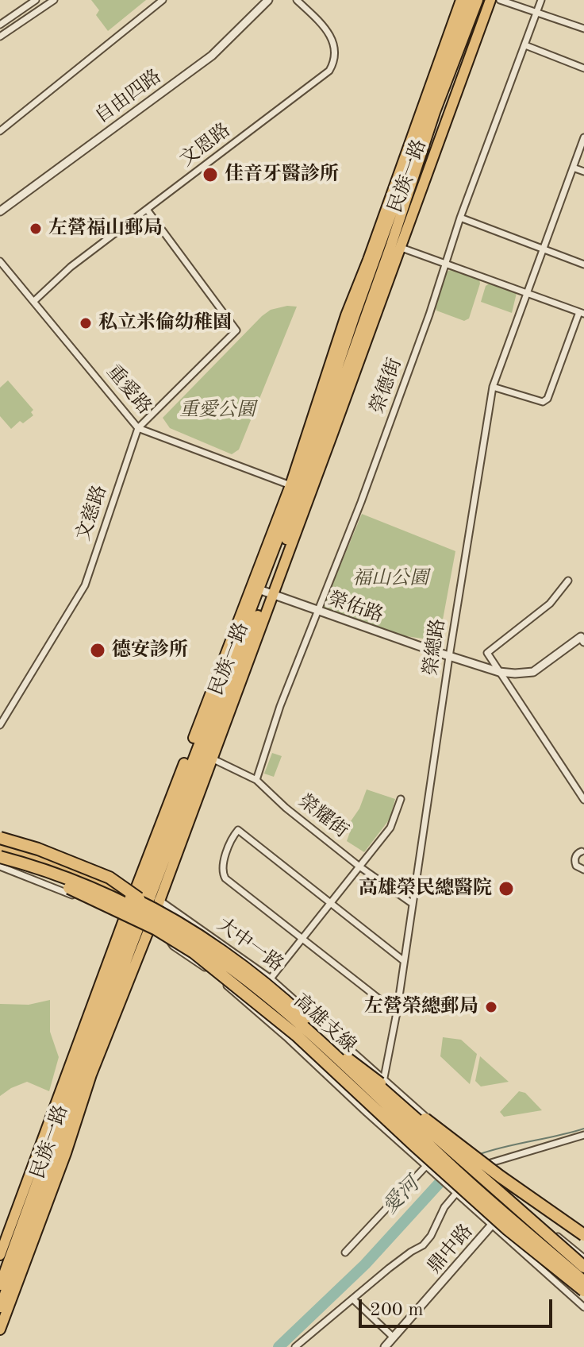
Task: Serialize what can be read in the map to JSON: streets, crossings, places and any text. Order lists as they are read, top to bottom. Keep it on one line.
{"streets":{"highway":["高雄支線"],"main road":["民族一路"],"street":["自由四路","文恩路","榮德街","重愛路","文慈路","榮佑路","榮總路","榮耀街","大中一路","鼎中路"]},"crossings":[["文恩路","重愛路"],["文恩路","文慈路"],["民族一路","重愛路"],["民族一路","榮佑路"],["民族一路","榮耀街"],["民族一路","大中一路"],["民族一路","高雄支線"],["榮德街","榮佑路"],["榮德街","榮耀街"],["重愛路","文慈路"],["榮佑路","榮總路"],["榮總路","榮耀街"],["榮總路","大中一路"],["大中一路","高雄支線"],["大中一路","鼎中路"]],"water":["愛河"],"parks":["重愛公園","福山公園"],"places":["佳音牙醫診所","左營福山郵局","私立米倫幼稚園","德安診所","高雄榮民總醫院","左營榮總郵局"],"scale_bar":"200 m"}
